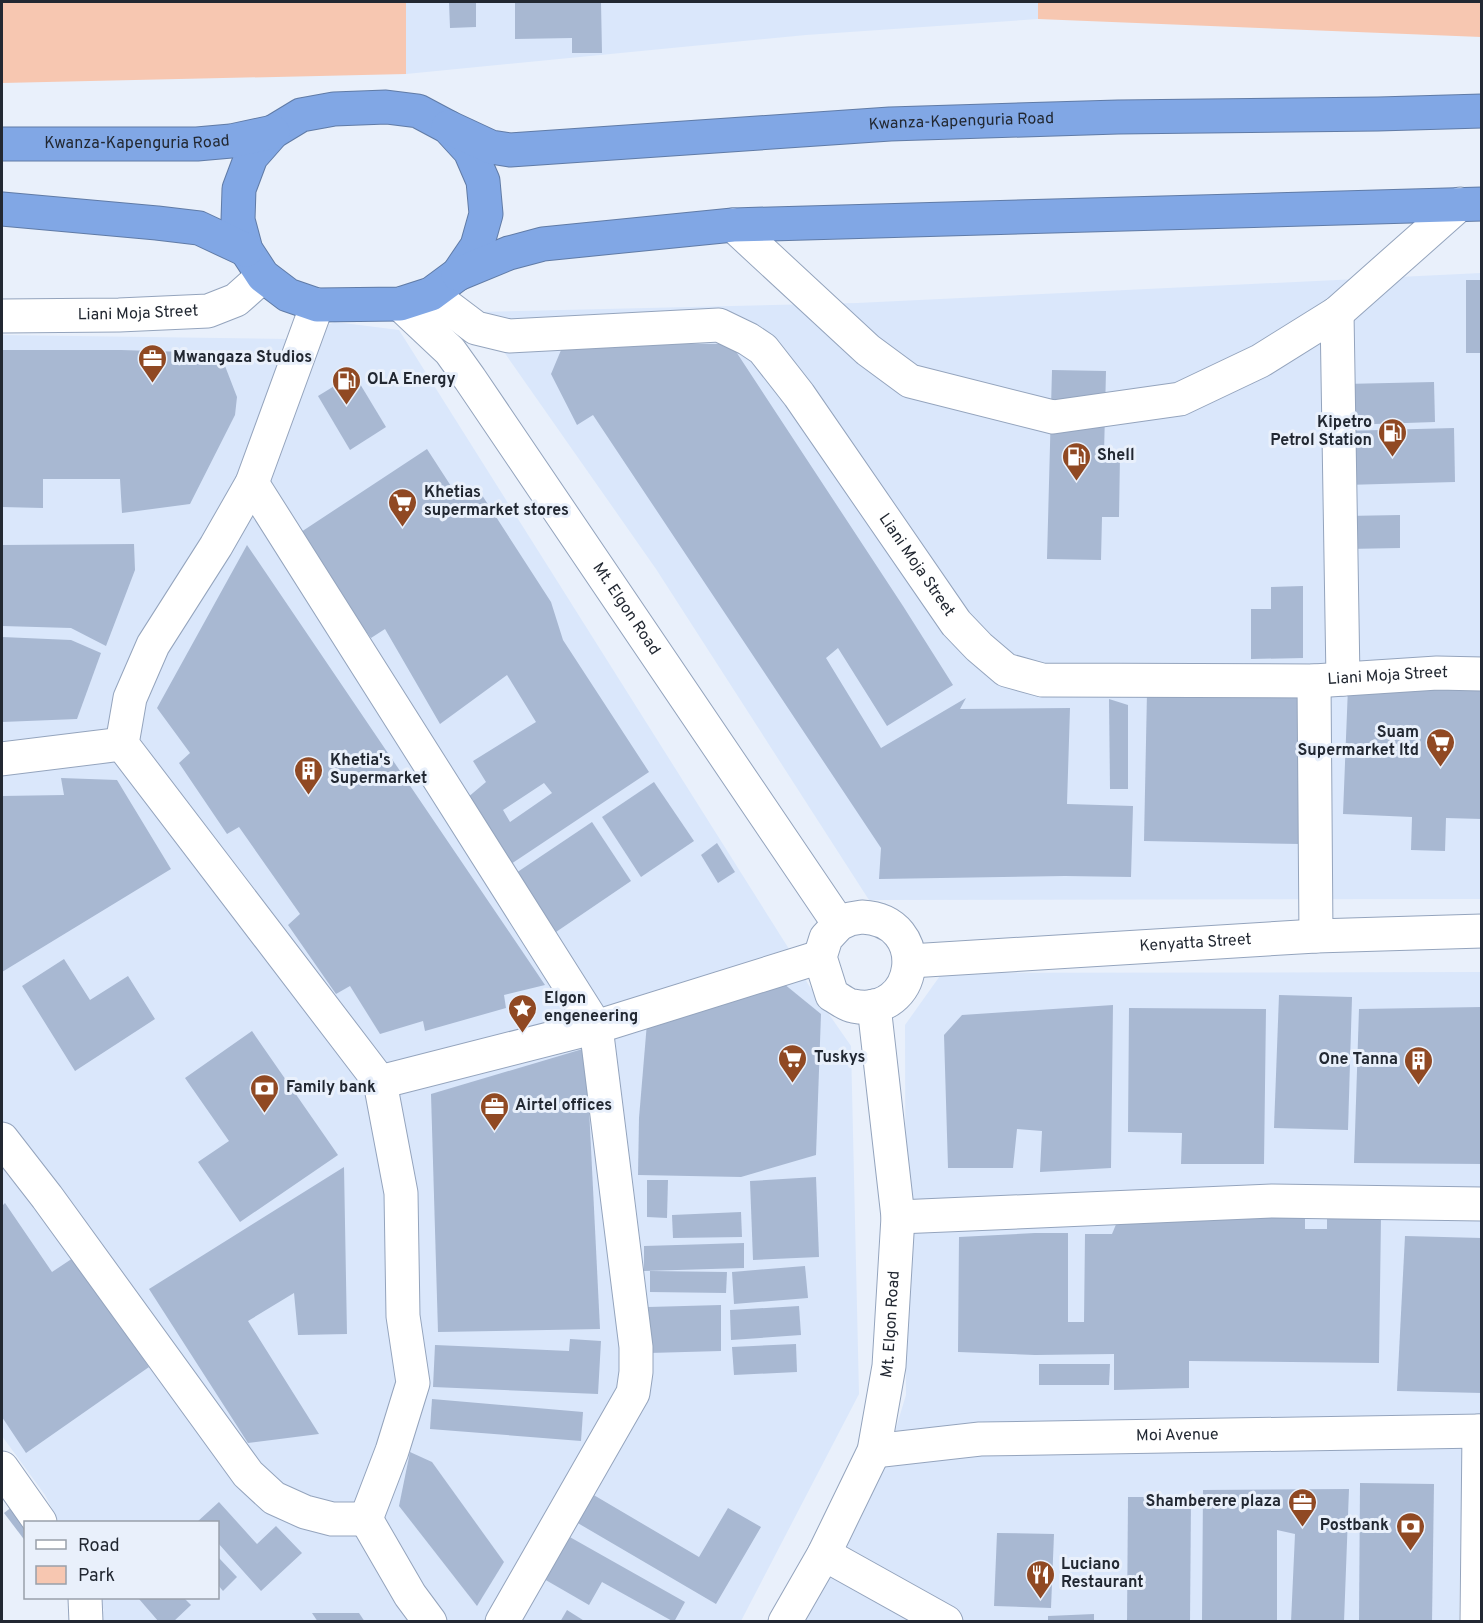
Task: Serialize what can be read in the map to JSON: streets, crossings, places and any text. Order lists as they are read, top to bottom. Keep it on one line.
{"streets":{"highway":["Kwanza-Kapenguria Road"],"street":["Liani Moja Street","Mt. Elgon Road","Kenyatta Street","Moi Avenue"]},"crossings":[["Mt. Elgon Road","Kenyatta Street"],["Mt. Elgon Road","Moi Avenue"]],"places":{"office":["Mwangaza Studios","Airtel offices","Shamberere plaza"],"fuel station":["OLA Energy","Kipetro Petrol Station","Shell"],"supermarket":["Khetias supermarket stores","Suam Supermarket ltd","Tuskys"],"building":["Khetia's Supermarket","One Tanna"],"place":["Elgon engeneering"],"bank":["Family bank","Postbank"],"restaurant":["Luciano Restaurant"]},"legend":["Road","Park"]}
